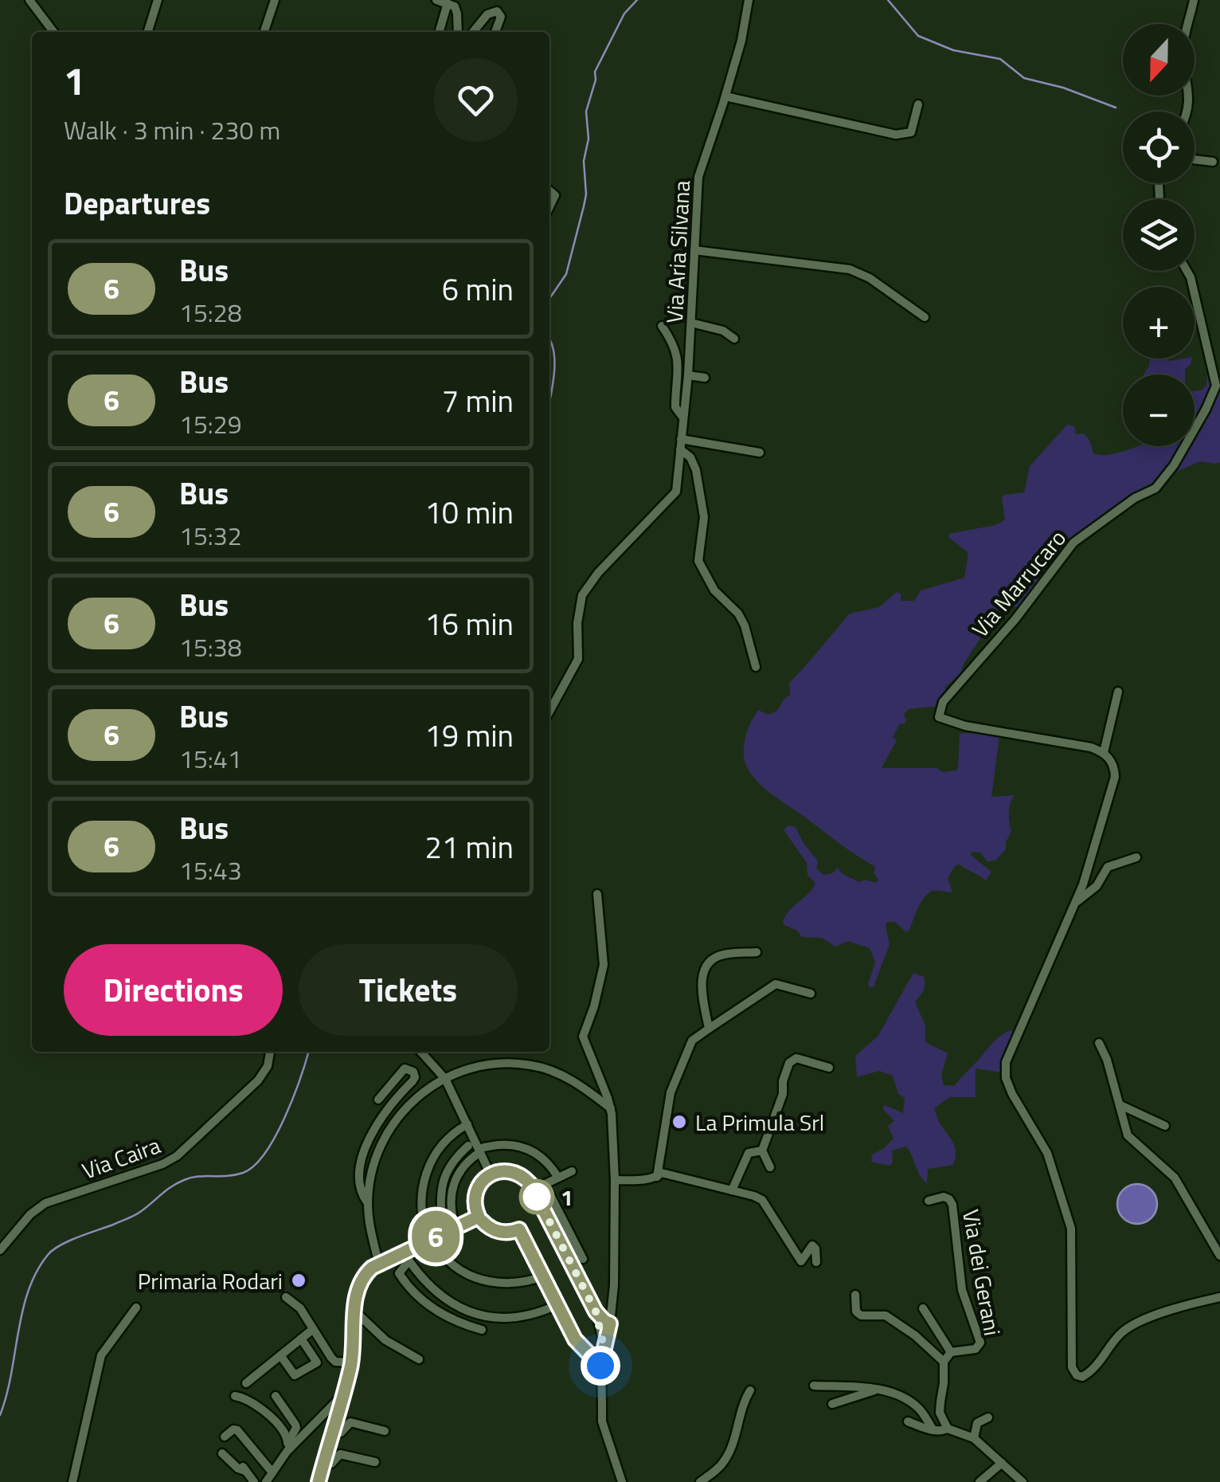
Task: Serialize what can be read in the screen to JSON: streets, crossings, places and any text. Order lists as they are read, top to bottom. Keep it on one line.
{"streets":{"street":["Via Aria Silvana","Via Marrucaro","Via Caira","Via dei Gerani"]},"places":["La Primula Srl","1","Primaria Rodari"],"lines":["bus line 6"],"north":"bottom","page":{"on_map":"6","map_buttons":["+","−"],"heading":[["1","Walk · 3 min · 230 m"],"Departures"],"list":[{"mark":"6","name":"Bus","note":"15:28","value":"6 min"},{"mark":"6","name":"Bus","note":"15:29","value":"7 min"},{"mark":"6","name":"Bus","note":"15:32","value":"10 min"},{"mark":"6","name":"Bus","note":"15:38","value":"16 min"},{"mark":"6","name":"Bus","note":"15:41","value":"19 min"},{"mark":"6","name":"Bus","note":"15:43","value":"21 min"}],"buttons":["Directions","Tickets"]}}
